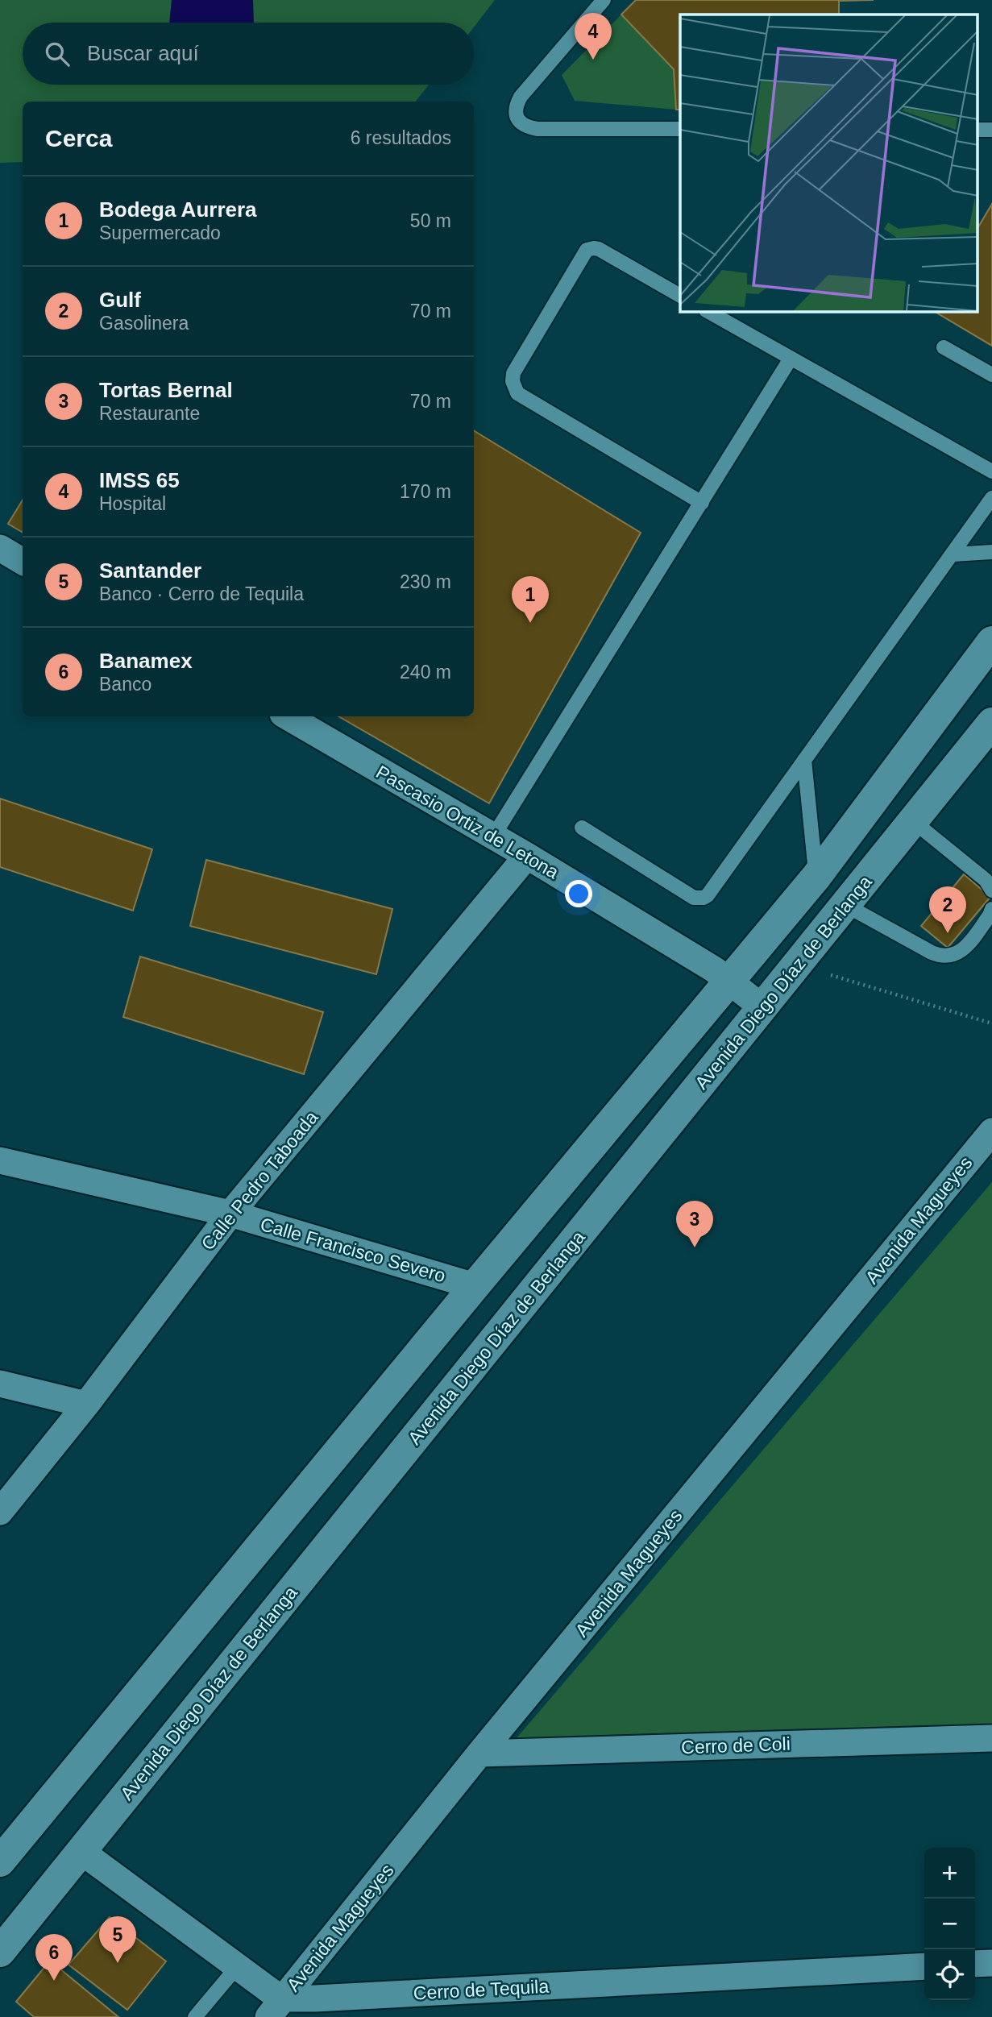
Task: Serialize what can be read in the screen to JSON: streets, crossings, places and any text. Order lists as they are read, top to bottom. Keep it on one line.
{"streets":{"main road":["Avenida Diego Díaz de Berlanga"],"street":["Pascasio Ortiz de Letona","Calle Pedro Taboada","Avenida Magueyes","Calle Francisco Severo","Cerro de Coli","Cerro de Tequila"]},"crossings":[["Pascasio Ortiz de Letona","Avenida Diego Díaz de Berlanga"],["Pascasio Ortiz de Letona","Calle Pedro Taboada"],["Calle Pedro Taboada","Calle Francisco Severo"],["Avenida Magueyes","Cerro de Coli"],["Avenida Magueyes","Cerro de Tequila"]],"page":{"pins":["4","1","2","3","5","6"],"search":"Buscar aquí","heading":["Cerca","6 resultados"],"list":[{"mark":"1","name":"Bodega Aurrera","note":"Supermercado","value":"50 m"},{"mark":"2","name":"Gulf","note":"Gasolinera","value":"70 m"},{"mark":"3","name":"Tortas Bernal","note":"Restaurante","value":"70 m"},{"mark":"4","name":"IMSS 65","note":"Hospital","value":"170 m"},{"mark":"5","name":"Santander","note":"Banco · Cerro de Tequila","value":"230 m"},{"mark":"6","name":"Banamex","note":"Banco","value":"240 m"}],"map_buttons":["+","−"]}}
